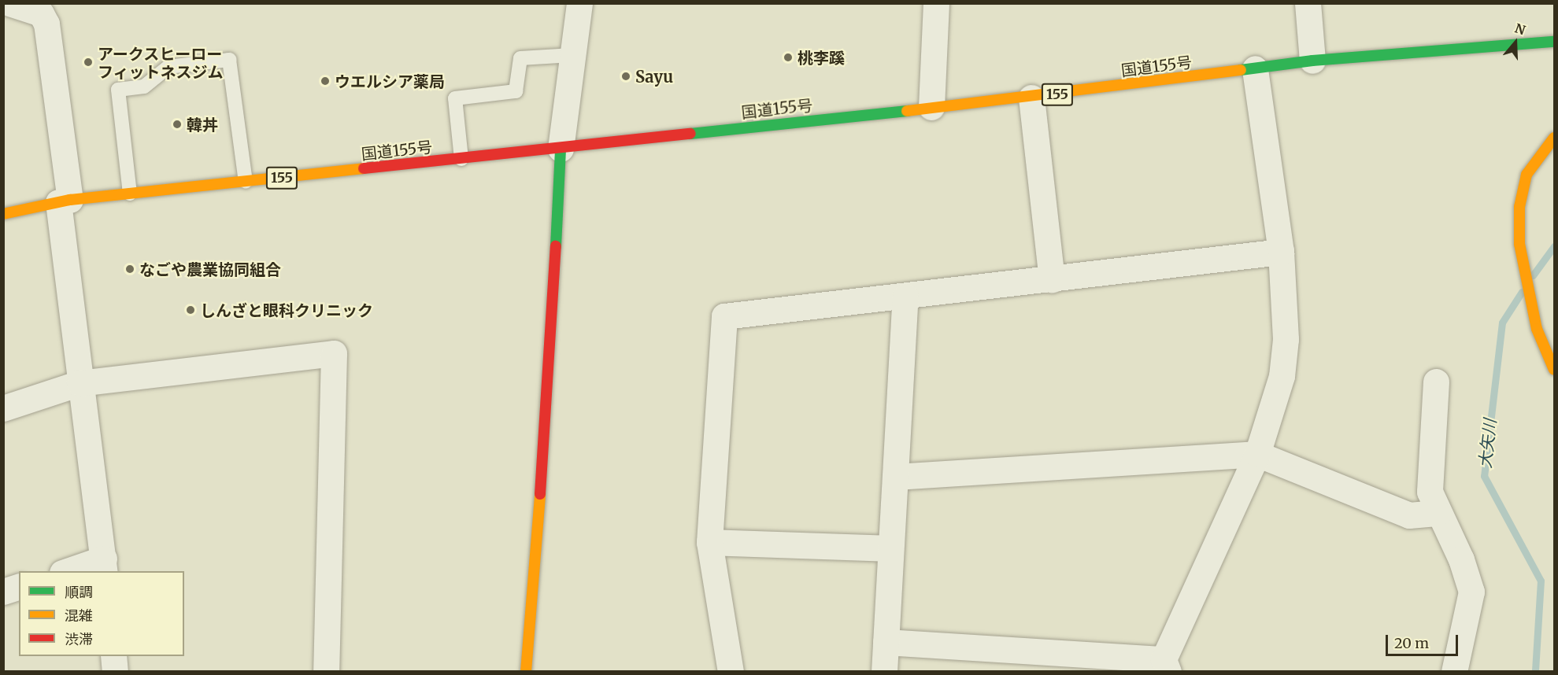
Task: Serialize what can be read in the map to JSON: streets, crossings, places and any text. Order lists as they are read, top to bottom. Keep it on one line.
{"streets":{"main road":["国道155号","155"]},"water":["大矢川"],"places":["桃李蹊","アークスヒーロー フィットネスジム","Sayu","ウエルシア薬局","韓丼","なごや農業協同組合","しんざと眼科クリニック"],"legend":["順調","混雑","渋滞"],"scale_bar":"20 m","north":"top"}
